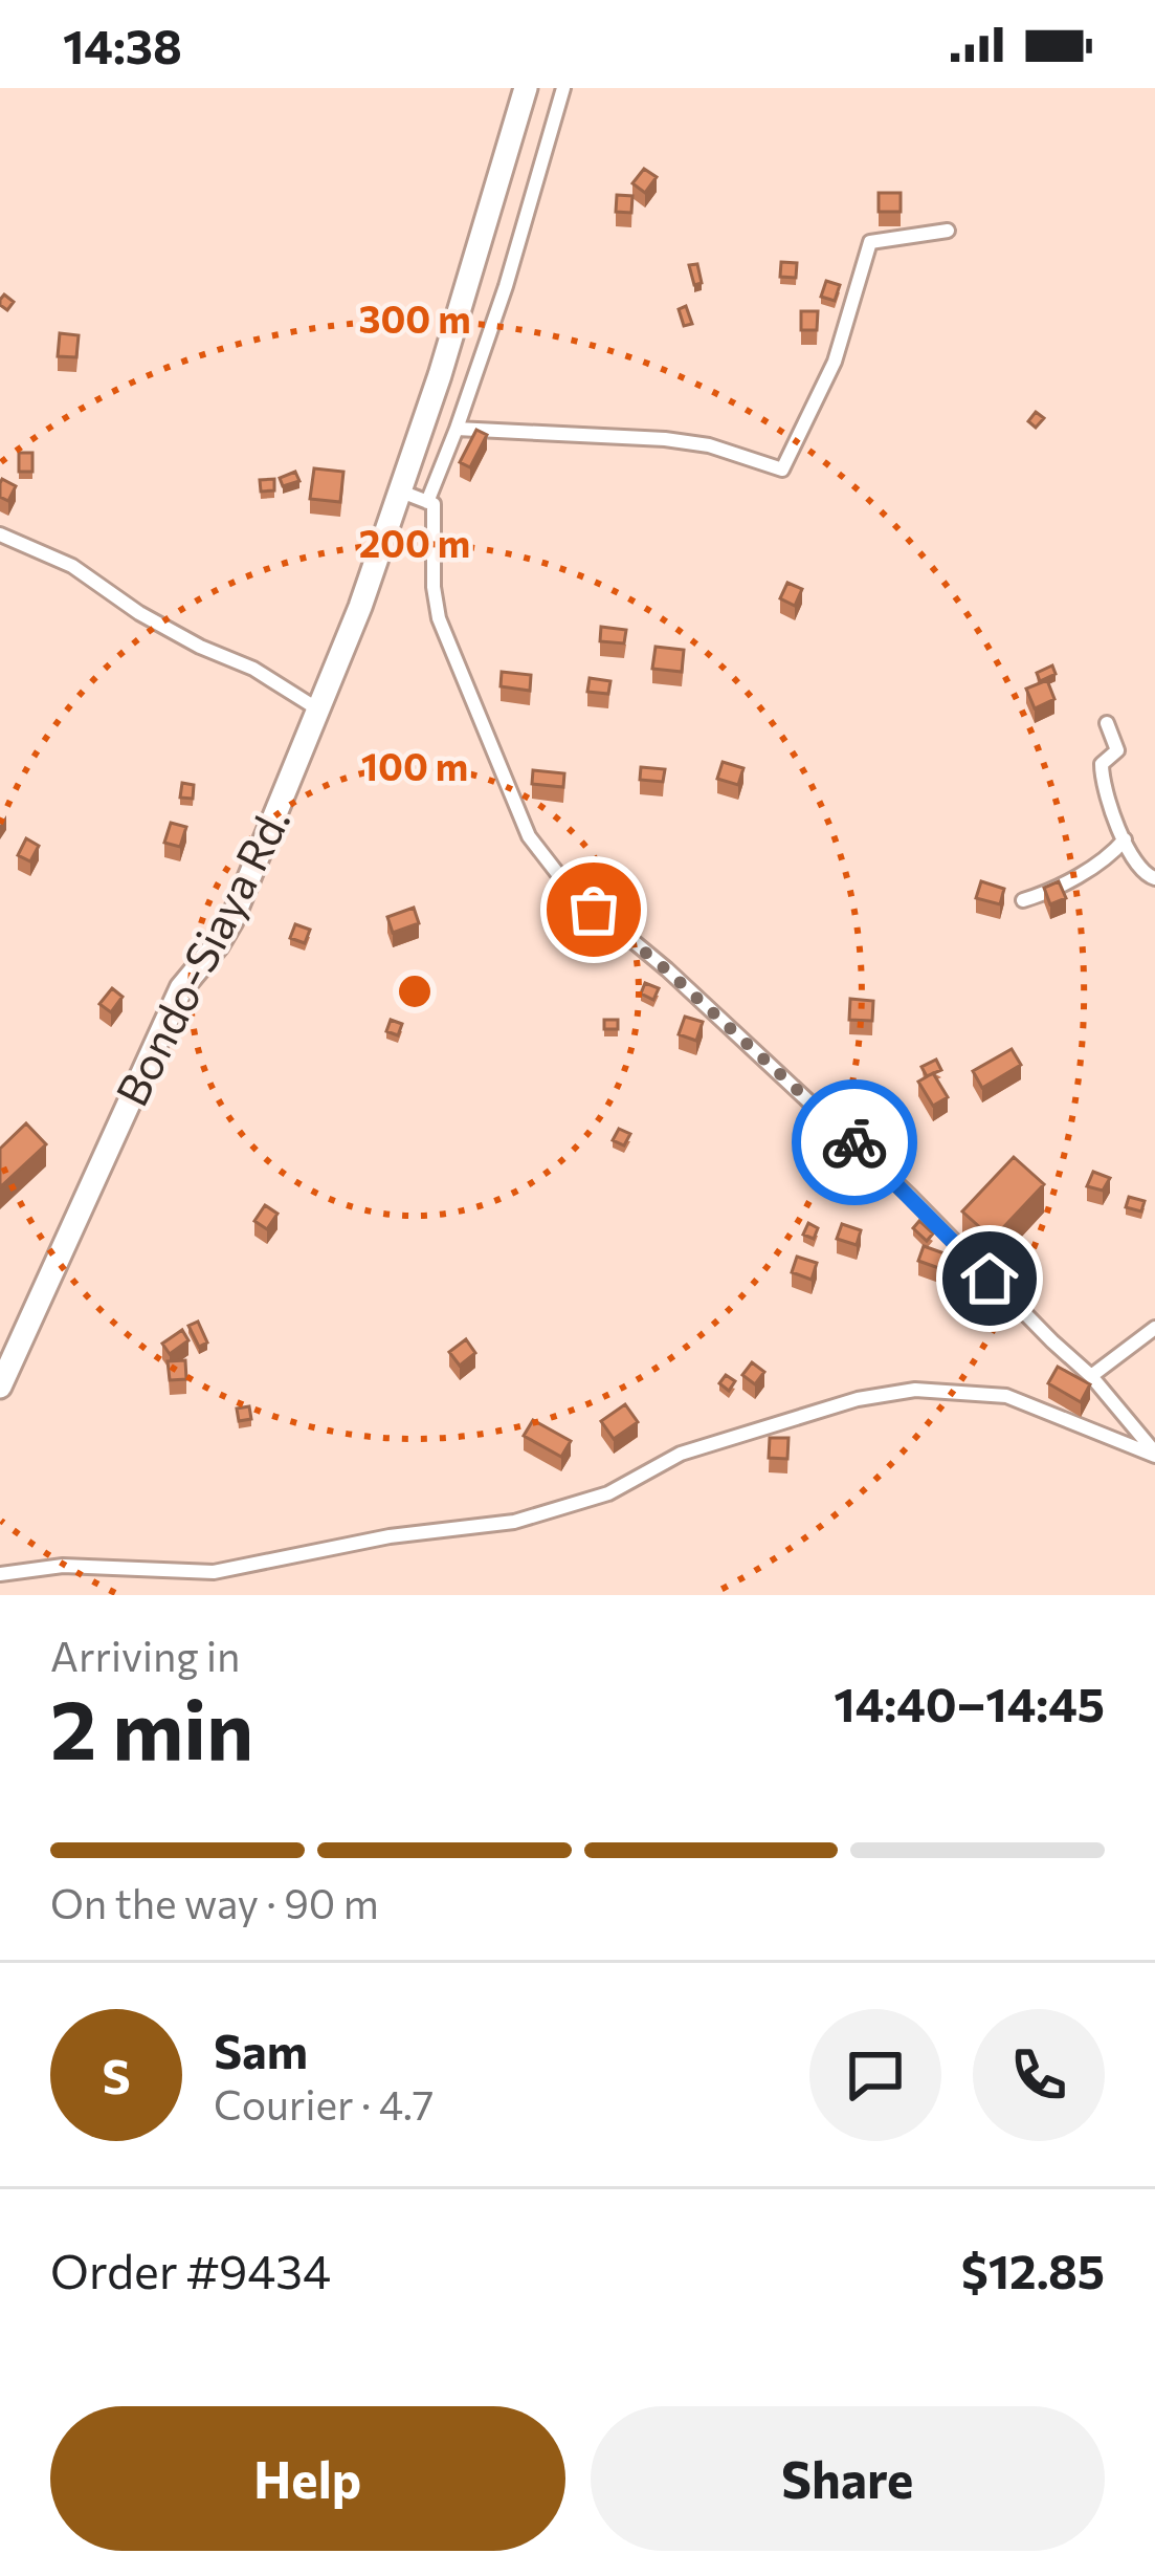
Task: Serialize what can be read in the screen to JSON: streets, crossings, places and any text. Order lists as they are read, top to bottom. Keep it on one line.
{"streets":{"highway":["Bondo-Siaya Rd."]},"page":{"status":"14:38","heading":["2 min","Arriving in","14:40–14:45"],"panel":["Sam","Courier · 4.7","Order #9434","$12.85"],"bar":"On the way · 90 m","round":"S","buttons":["Help","Share"]},"rings":["300 m","200 m","100 m"]}
